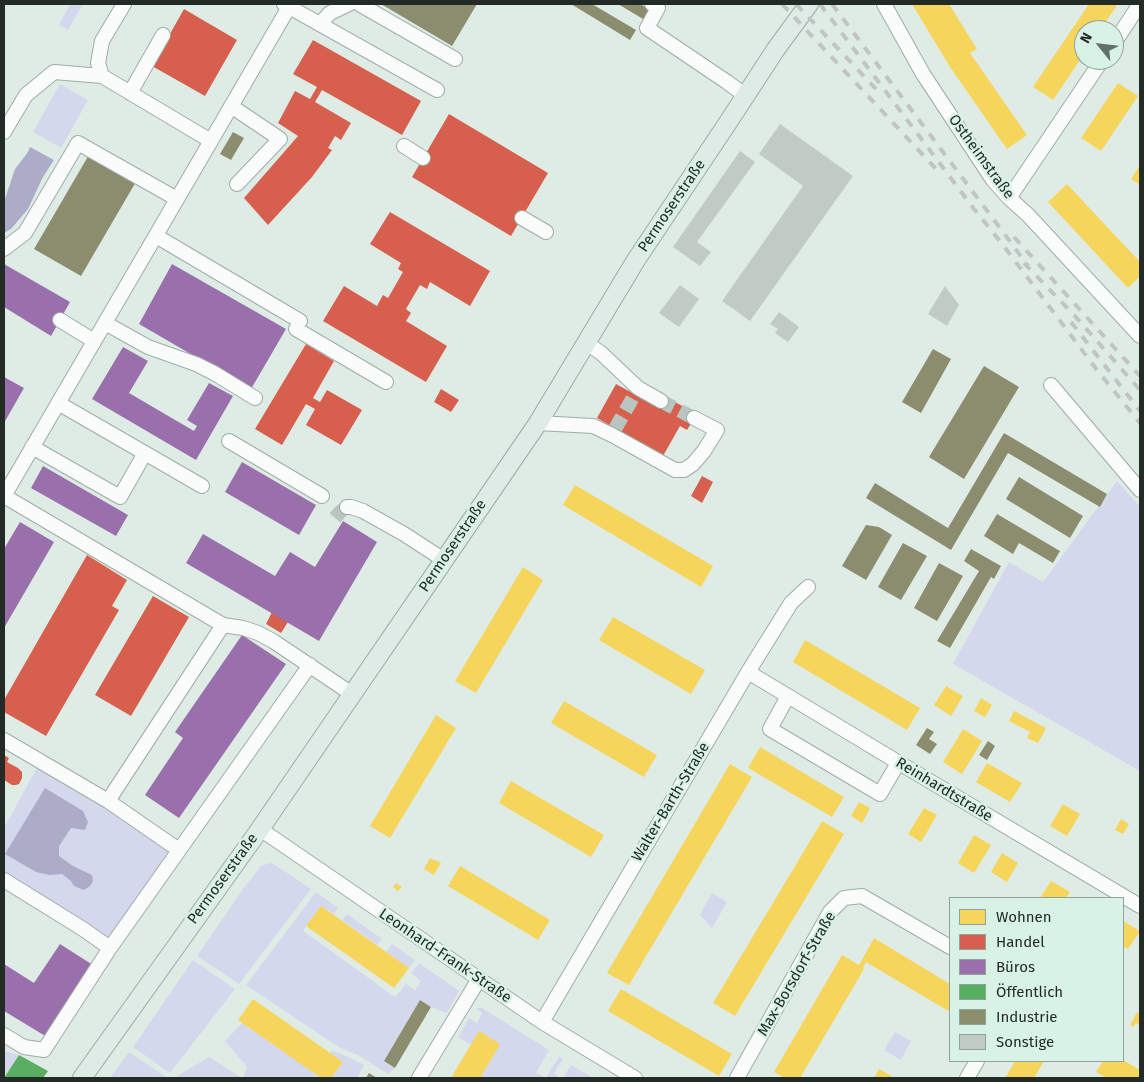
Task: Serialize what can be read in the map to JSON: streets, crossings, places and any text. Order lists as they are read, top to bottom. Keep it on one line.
{"streets":{"main road":["Permoserstraße"],"street":["Ostheimstraße","Reinhardtstraße","Walter-Barth-Straße","Leonhard-Frank-Straße","Max-Borsdorf-Straße"]},"crossings":[["Permoserstraße","Leonhard-Frank-Straße"],["Reinhardtstraße","Walter-Barth-Straße"],["Walter-Barth-Straße","Leonhard-Frank-Straße"]],"legend":["Wohnen","Handel","Büros","Öffentlich","Industrie","Sonstige"],"north":"top left"}
